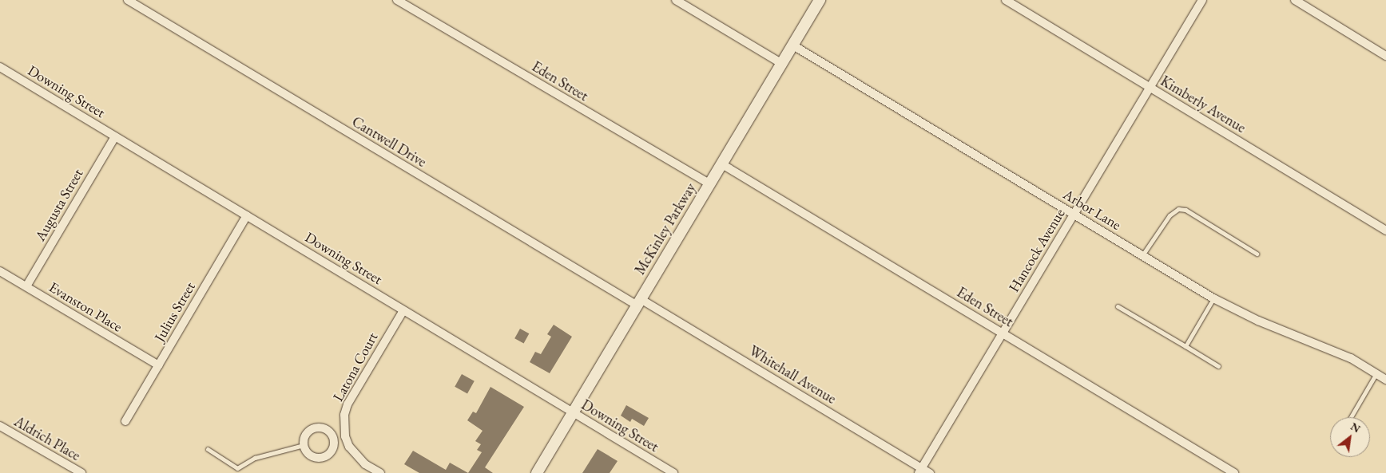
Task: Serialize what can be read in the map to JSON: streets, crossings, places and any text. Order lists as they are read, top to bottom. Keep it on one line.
{"streets":{"street":["Eden Street","Downing Street","Kimberly Avenue","Cantwell Drive","Augusta Street","Arbor Lane","McKinley Parkway","Hancock Avenue","Evanston Place","Julius Street","Latona Court","Whitehall Avenue","Aldrich Place"]},"crossings":[["Eden Street","McKinley Parkway"],["Eden Street","Hancock Avenue"],["Downing Street","Augusta Street"],["Downing Street","McKinley Parkway"],["Downing Street","Julius Street"],["Downing Street","Latona Court"],["Kimberly Avenue","Hancock Avenue"],["Cantwell Drive","McKinley Parkway"],["Cantwell Drive","Whitehall Avenue"],["Augusta Street","Evanston Place"],["Arbor Lane","McKinley Parkway"],["Arbor Lane","Hancock Avenue"],["McKinley Parkway","Whitehall Avenue"],["Hancock Avenue","Whitehall Avenue"],["Evanston Place","Julius Street"]],"north":"top right"}
